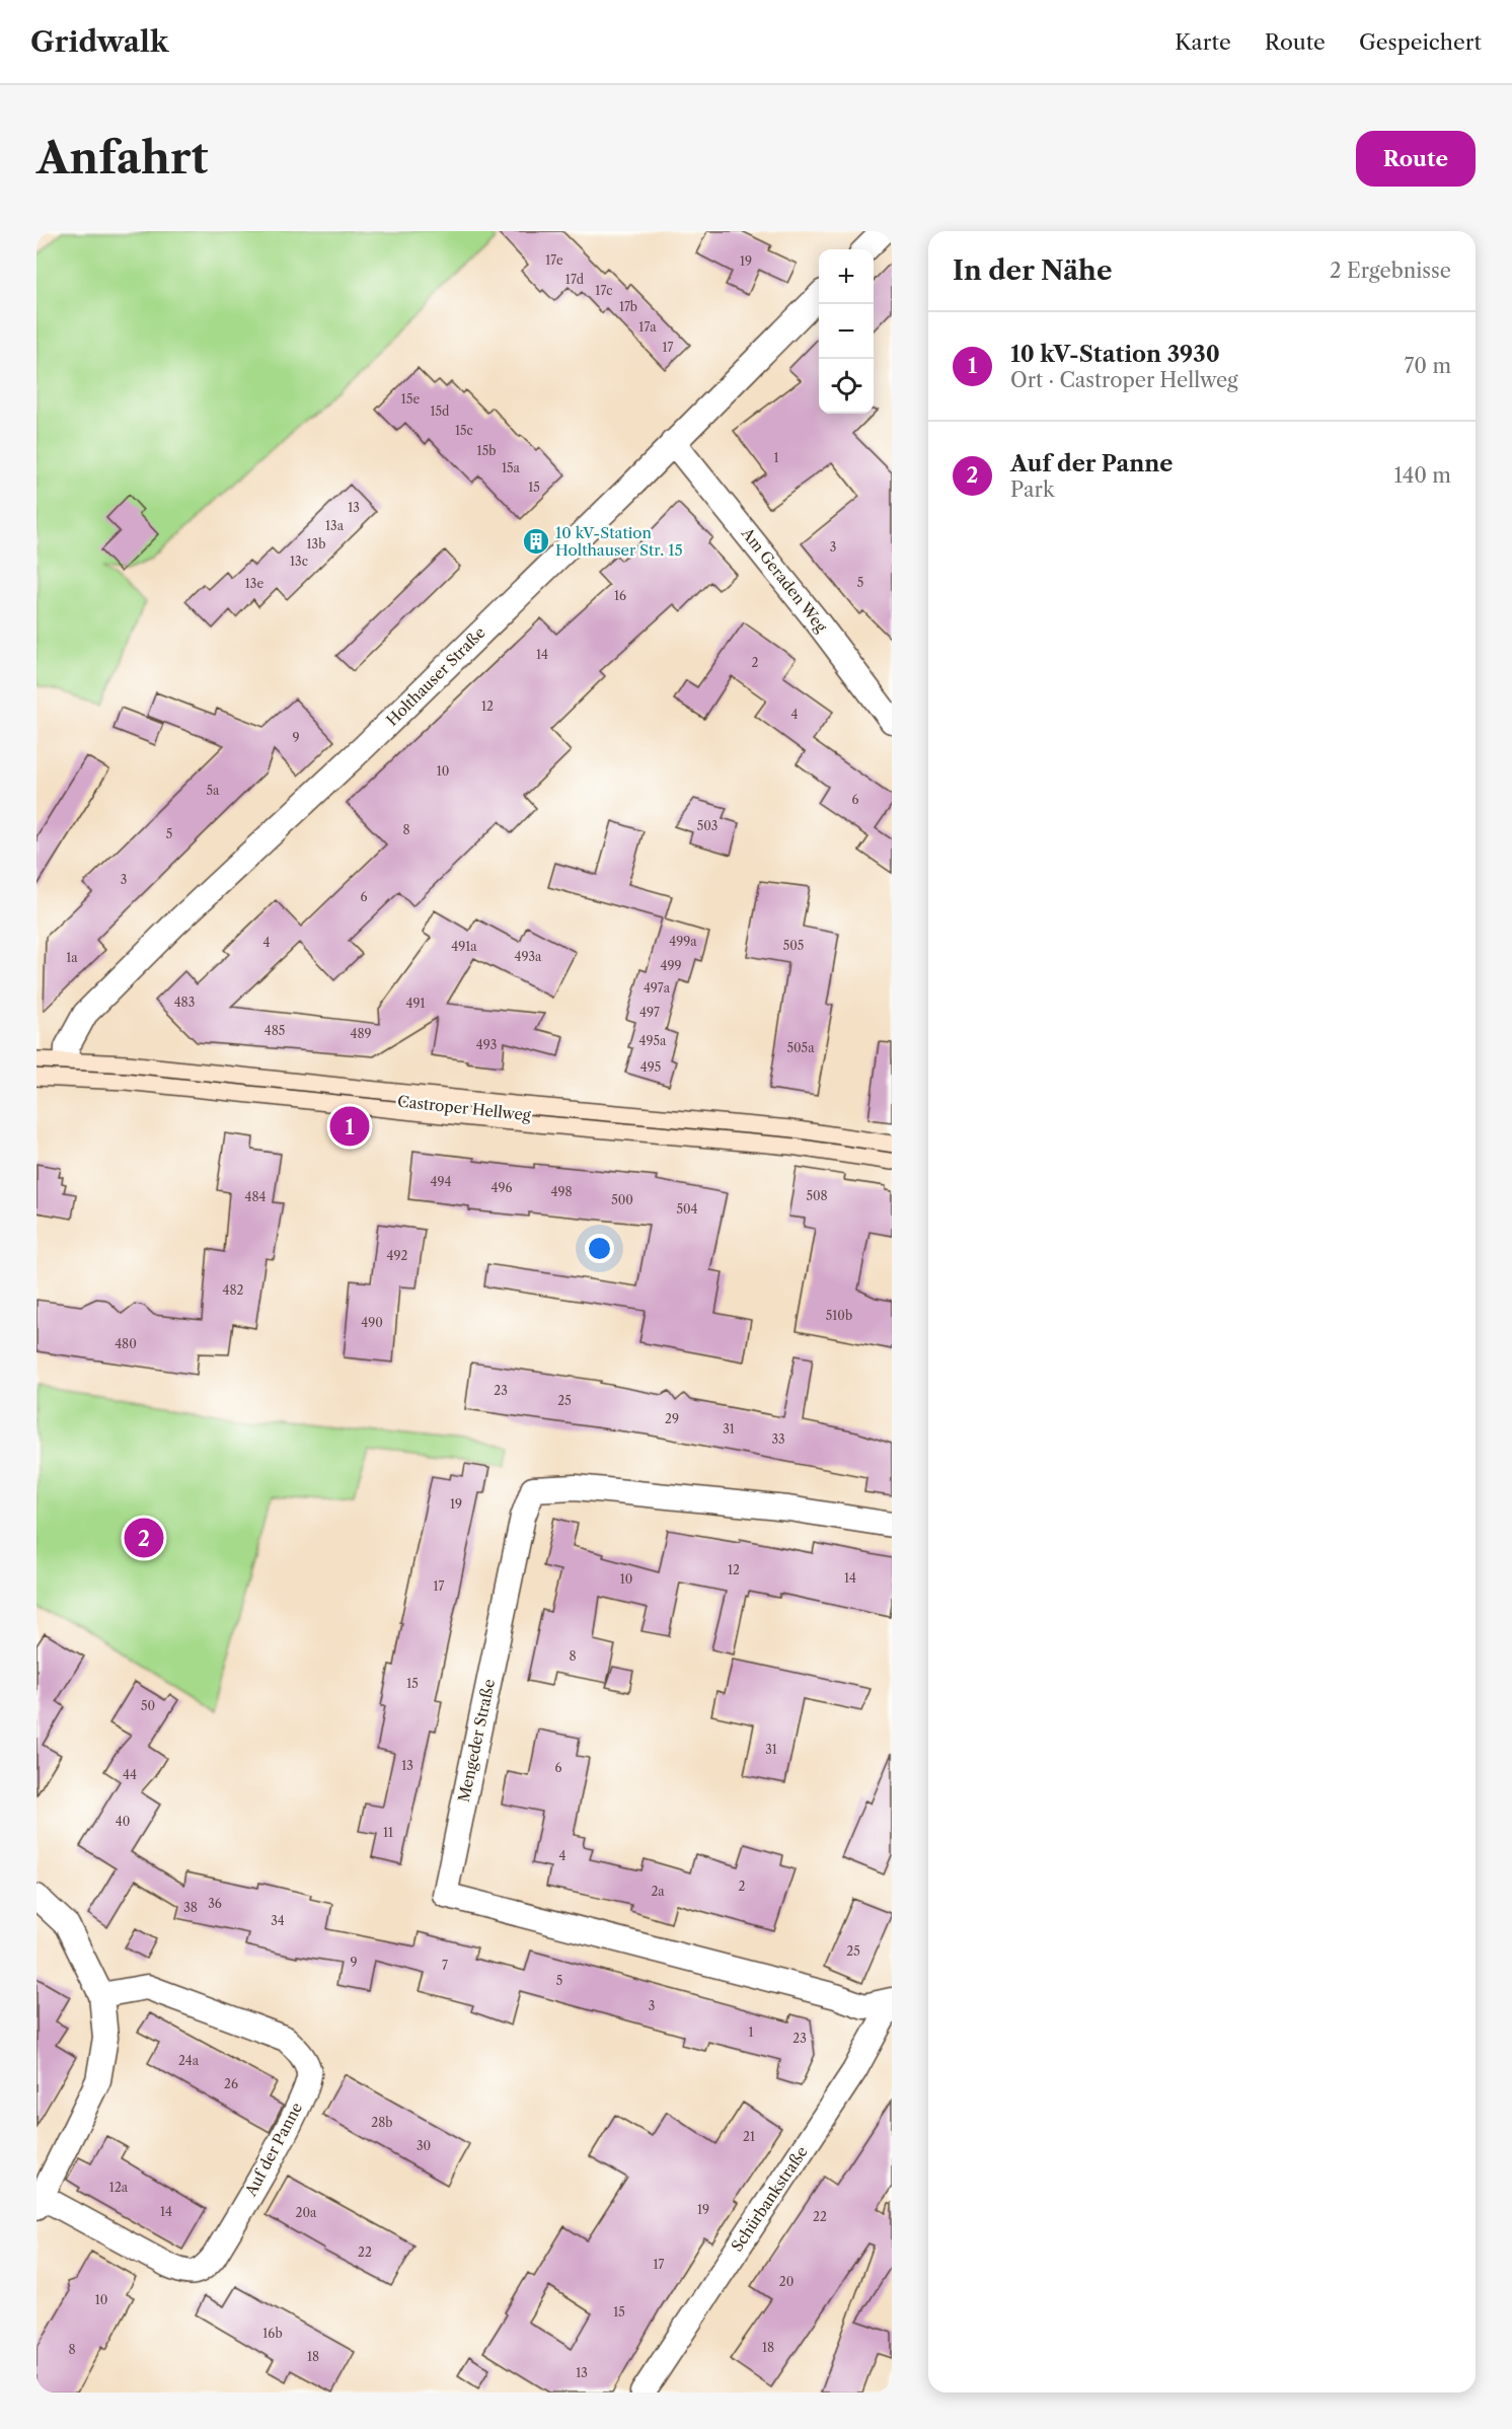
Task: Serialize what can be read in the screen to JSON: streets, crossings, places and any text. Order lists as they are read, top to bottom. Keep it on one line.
{"streets":{"main road":["Castroper Hellweg"],"street":["Am Geraden Weg","Holthauser Straße","Mengeder Straße","Auf der Panne","Schürbankstraße"]},"crossings":[["Am Geraden Weg","Holthauser Straße"],["Holthauser Straße","Castroper Hellweg"],["Mengeder Straße","Schürbankstraße"]],"places":{"building":["10 kV-Station Holthauser Str. 15"]},"house_numbers":["17e","19","17d","17c","17b","17a","17","15e","15d","15c","15b","1","15a","15","13","13a","13b","3","13c","5","13e","16","14","2","12","4","9","10","5a","6","503","8","5","3","6","499a","4","505","491a","493a","1a","499","497a","483","491","497","485","489","495a","493","505a","495","494","496","498","508","484","500","504","492","482","510b","490","480","23","25","29","31","33","19","12","14","10","17","8","15","50","31","13","6","44","40","11","4","2","2a","36","38","34","25","9","7","5","3","1","23","24a","26","28b","21","30","12a","19","14","20a","22","22","17","20","10","15","16b","18","8","18","13"],"page":{"header":"Gridwalk","nav":["Karte","Route","Gespeichert"],"buttons":"Route","title":"Anfahrt","heading":["In der Nähe","2 Ergebnisse"],"map_buttons":["+","−"],"list":[{"mark":"1","name":"10 kV-Station 3930","note":"Ort · Castroper Hellweg","value":"70 m"},{"mark":"2","name":"Auf der Panne","note":"Park","value":"140 m"}],"pins":["1","2"]}}
